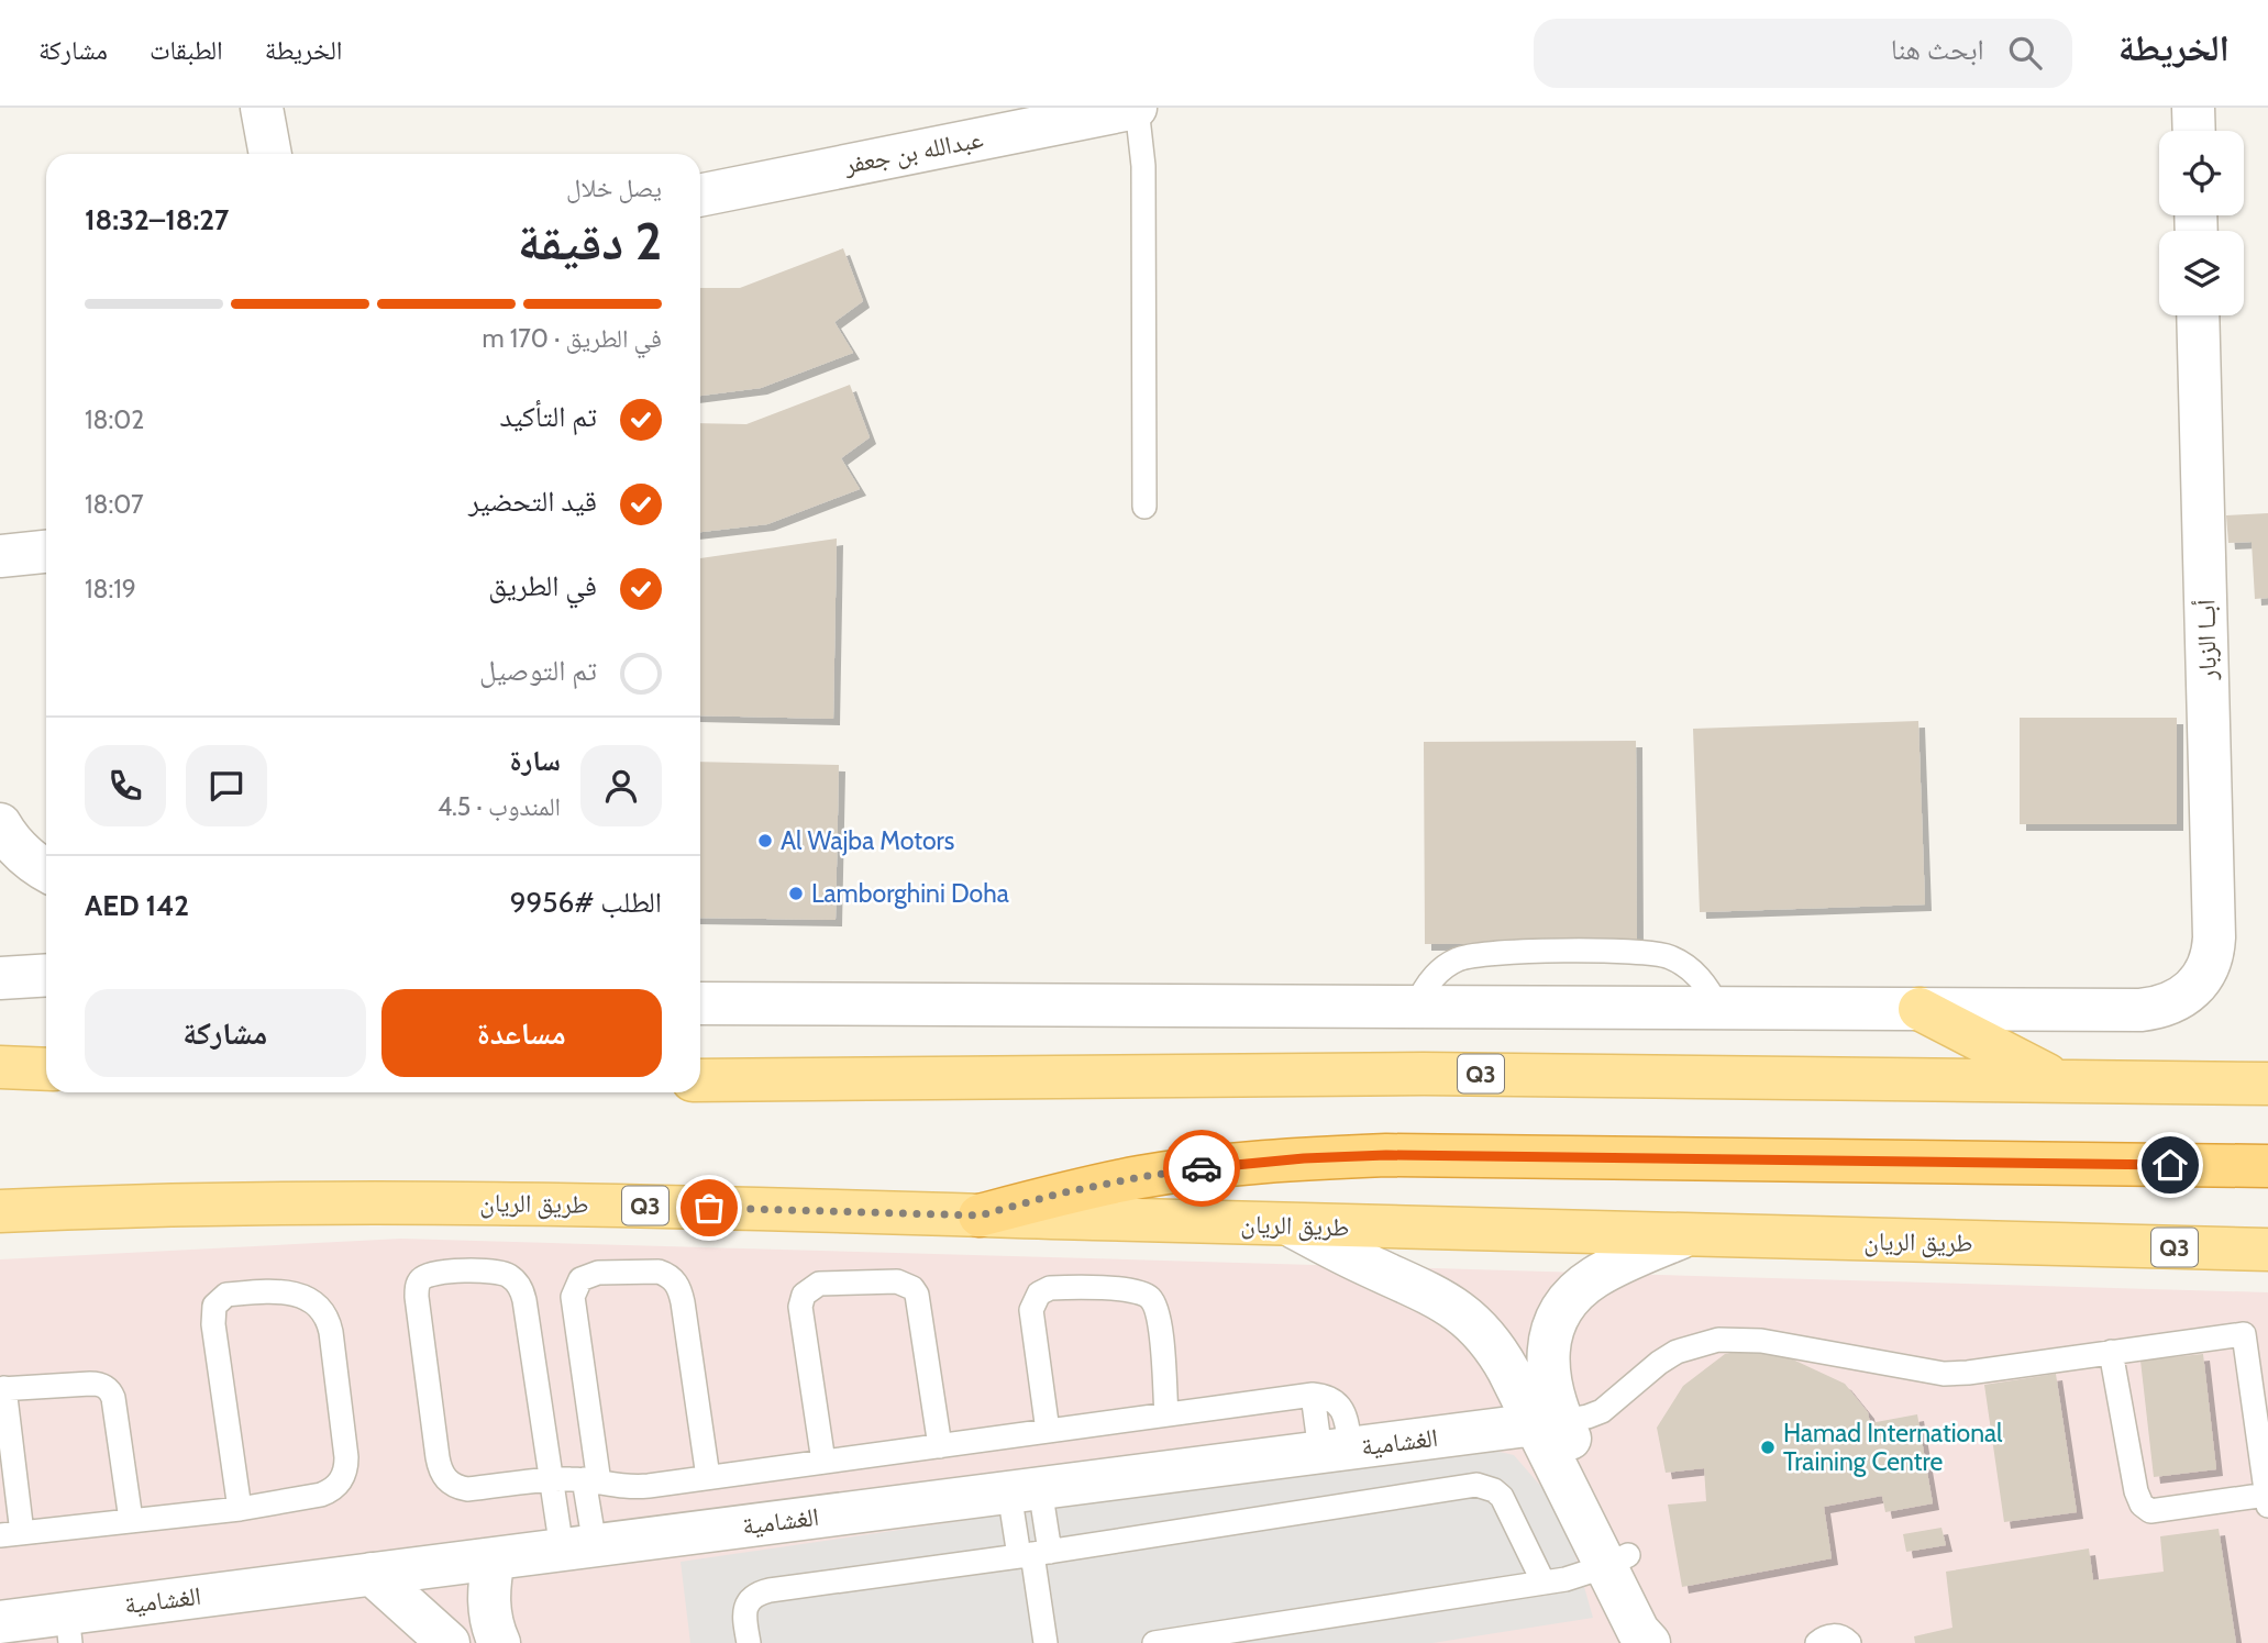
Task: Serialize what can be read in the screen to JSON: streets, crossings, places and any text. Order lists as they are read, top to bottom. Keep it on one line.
{"streets":{"main road":["Q3","طريق الريان"],"street":["عبدالله بن جعفر","أبــا الزبار","الغشامية"]},"places":["Al Wajba Motors","Lamborghini Doha","Hamad International Training Centre"],"page":{"header":"الخريطة","search":"ابحث هنا","nav":["الخريطة","الطبقات","مشاركة"],"heading":["2 دقيقة","يصل خلال","18:27–18:32"],"panel":["سارة","المندوب · 4.5","الطلب #9956","AED 142"],"bar":"في الطريق · 170 m","list":[["تم التأكيد","18:02"],["قيد التحضير","18:07"],["في الطريق","18:19"],"تم التوصيل"],"buttons":["مساعدة","مشاركة"]}}
